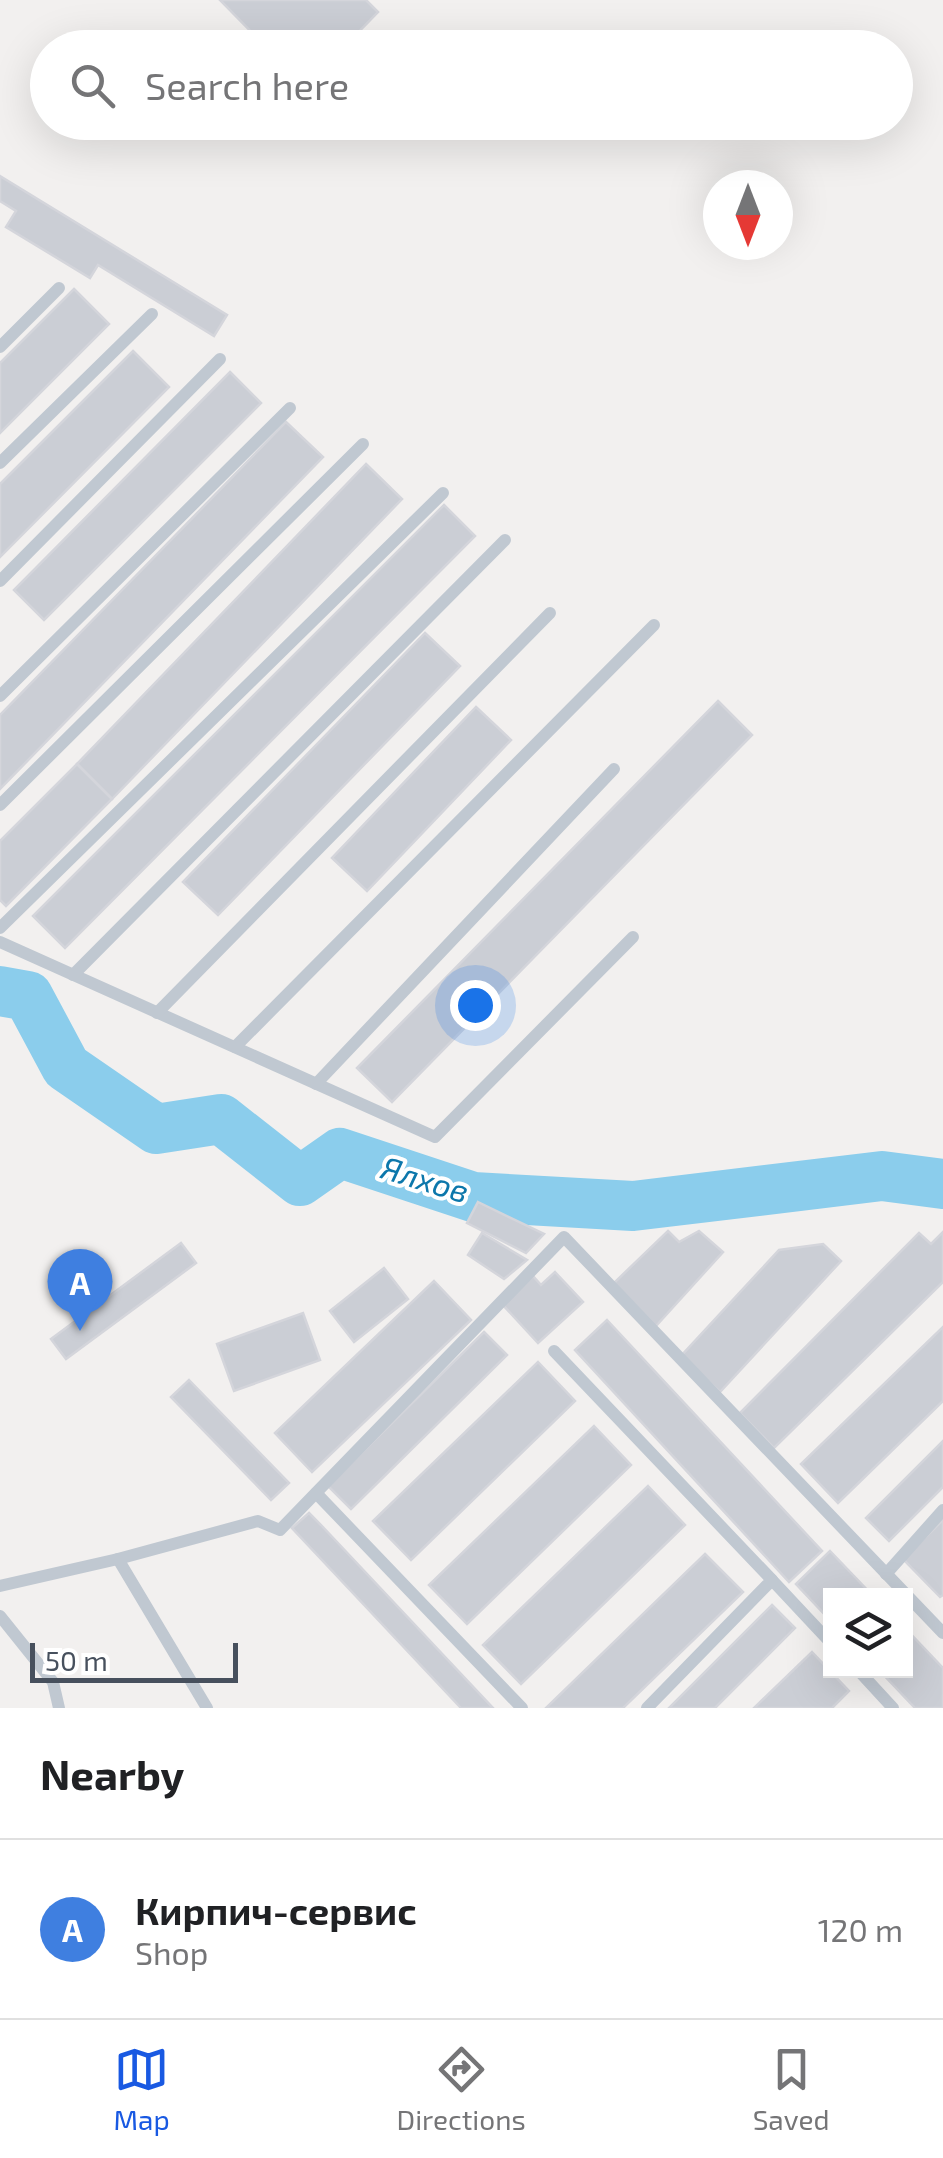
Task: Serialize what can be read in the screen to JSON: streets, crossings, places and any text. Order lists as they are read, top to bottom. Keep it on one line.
{"water":["Ялхов"],"scale_bar":"50 m","north":"bottom","page":{"search":"Search here","pins":"A","scale":"50 m","heading":"Nearby","list":[{"mark":"A","name":"Кирпич-сервис","note":"Shop","value":"120 m"}],"nav":["Map","Directions","Saved"]}}
